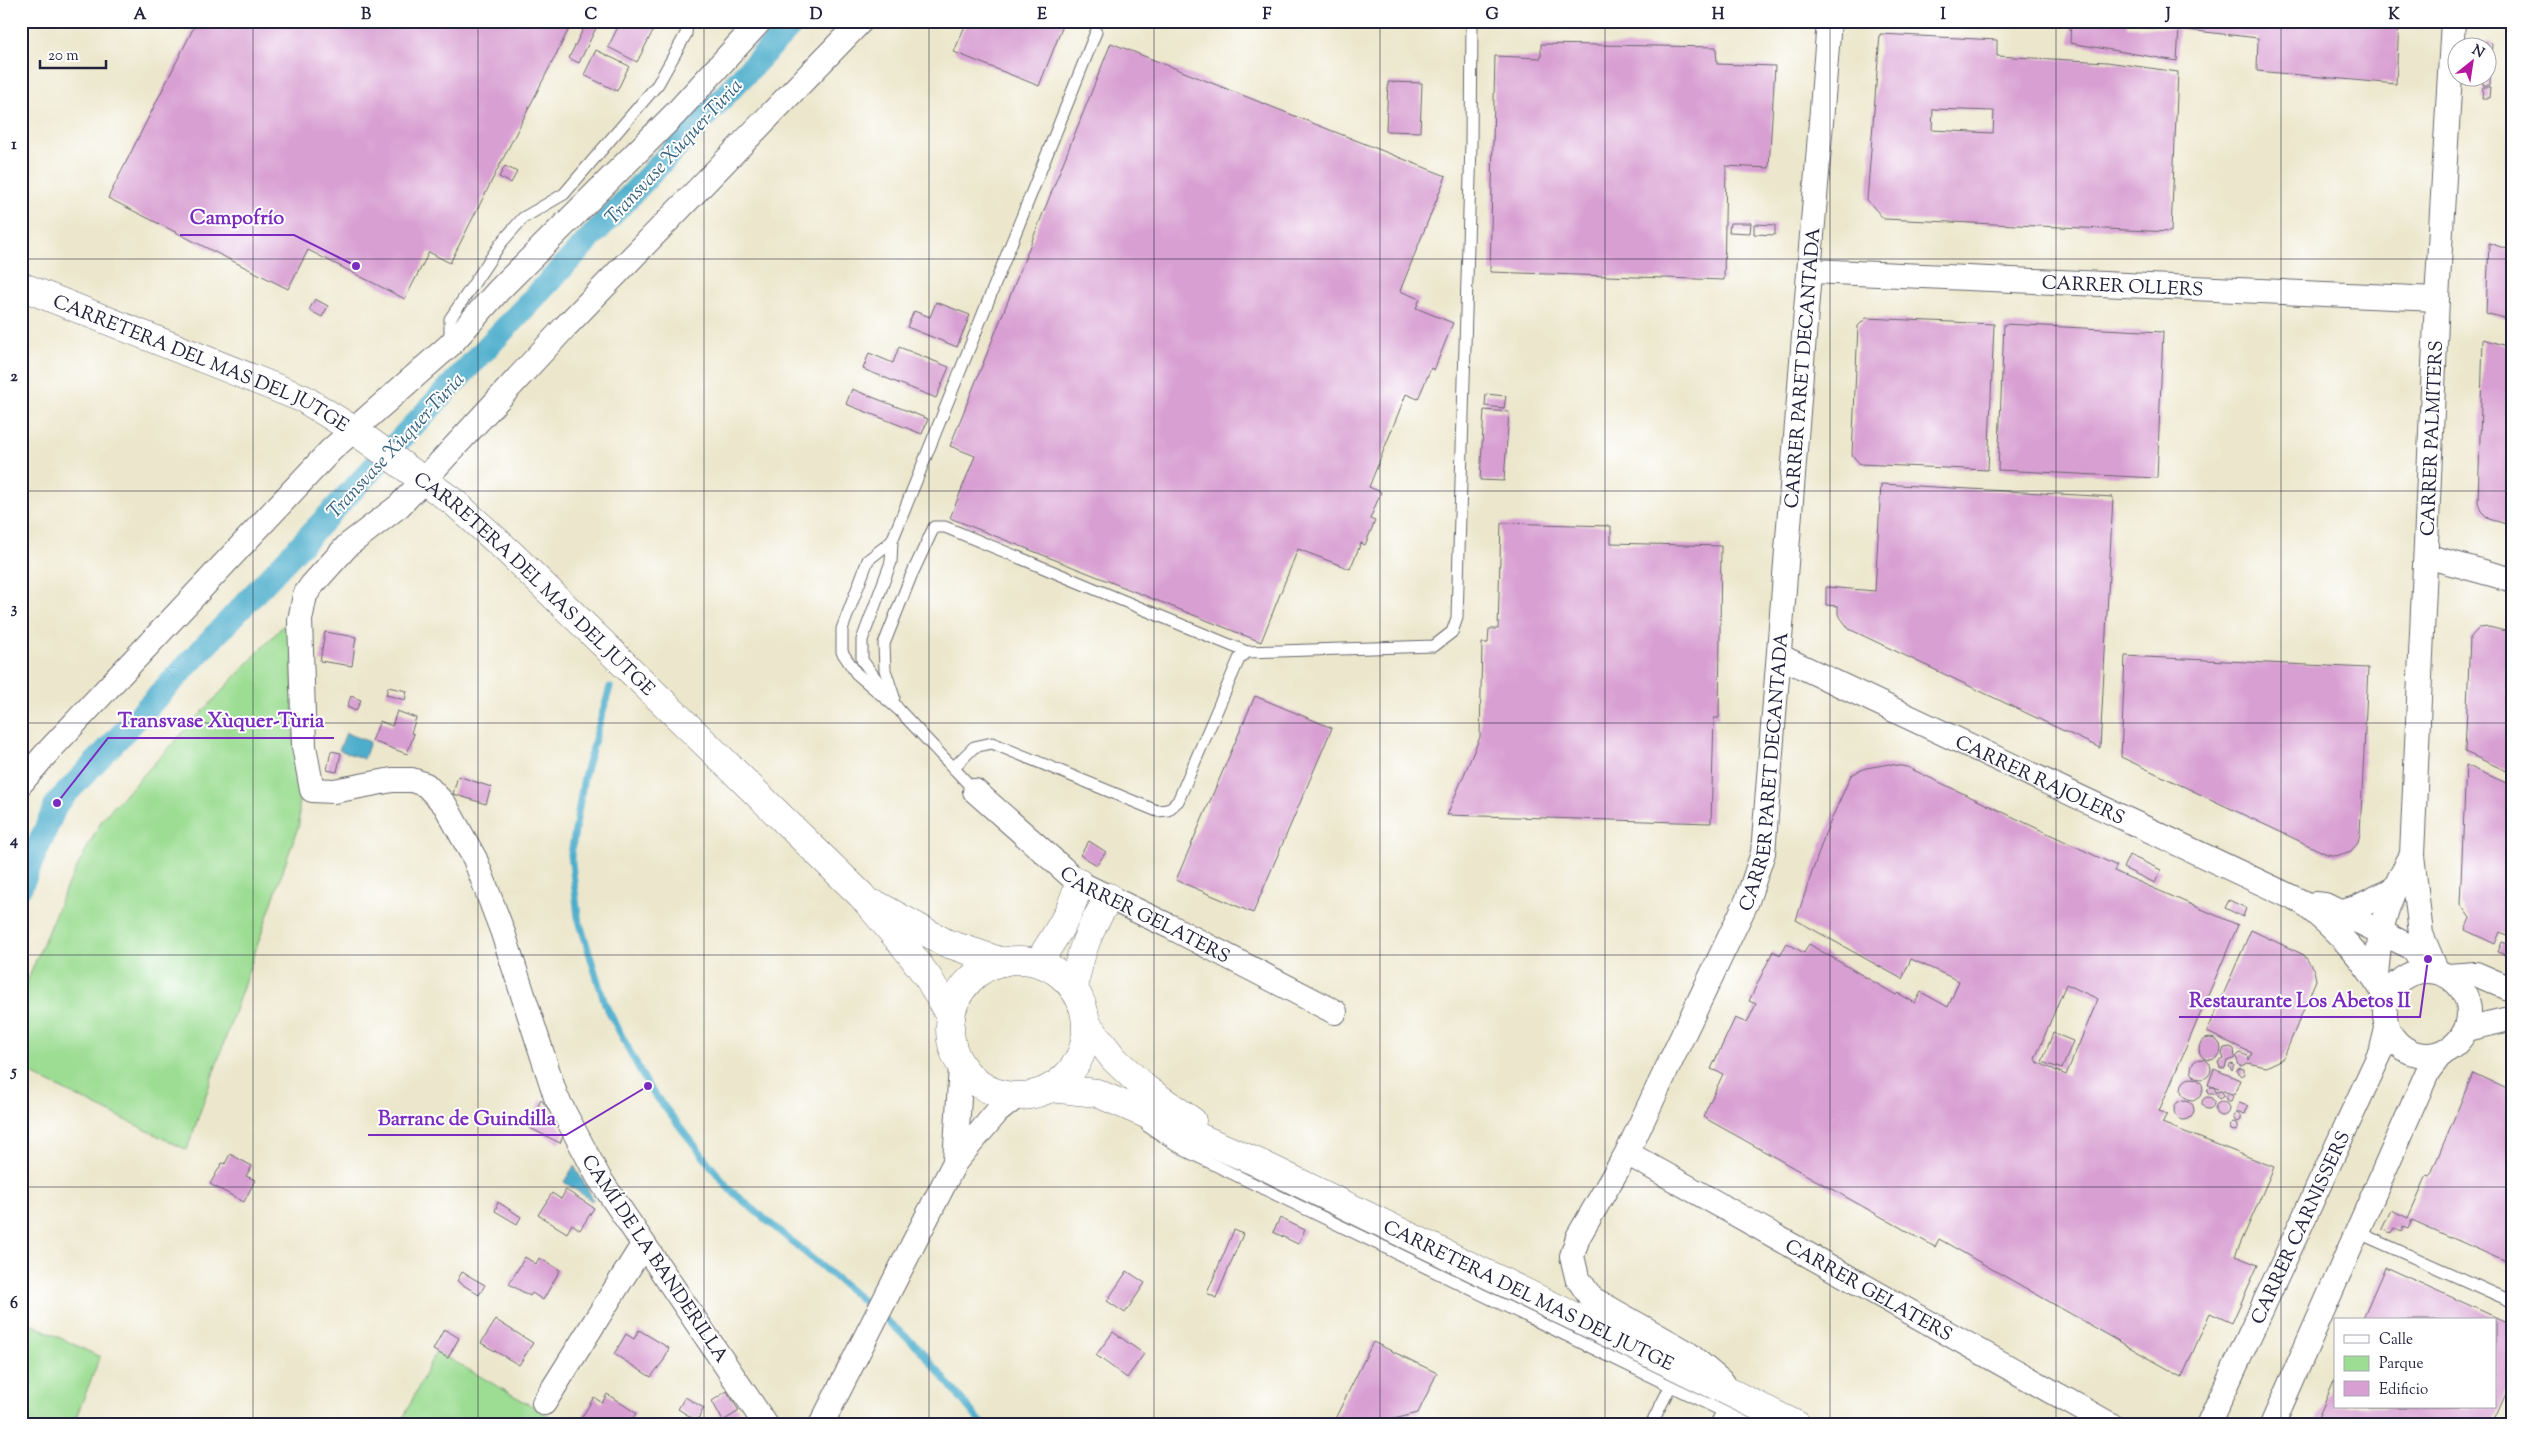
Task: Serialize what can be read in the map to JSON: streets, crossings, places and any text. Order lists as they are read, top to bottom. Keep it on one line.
{"streets":{"street":["CARRER OLLERS","CARRETERA DEL MAS DEL JUTGE","CARRER PARET DECANTADA","CARRER PALMITERS","CARRER RAJOLERS","CARRER GELATERS","CARRER CARNISSERS","CAMÍ DE LA BANDERILLA"]},"crossings":[["CARRER OLLERS","CARRER PARET DECANTADA"],["CARRER OLLERS","CARRER PALMITERS"],["CARRETERA DEL MAS DEL JUTGE","CARRER PARET DECANTADA"],["CARRETERA DEL MAS DEL JUTGE","CAMÍ DE LA BANDERILLA"],["CARRER PARET DECANTADA","CARRER RAJOLERS"],["CARRER PARET DECANTADA","CARRER GELATERS"],["CARRER PALMITERS","CARRER RAJOLERS"],["CARRER PALMITERS","CARRER CARNISSERS"],["CARRER RAJOLERS","CARRER CARNISSERS"]],"water":["Transvase Xùquer-Tùria"],"places":["Campofrío","Transvase Xùquer-Tùria","Restaurante Los Abetos II","Barranc de Guindilla"],"legend":["Calle","Parque","Edificio"],"scale_bar":"20 m","north":"top right","grid":{"columns":["A","B","C","D","E","F","G","H","I","J","K"],"rows":["1","2","3","4","5","6"]}}
